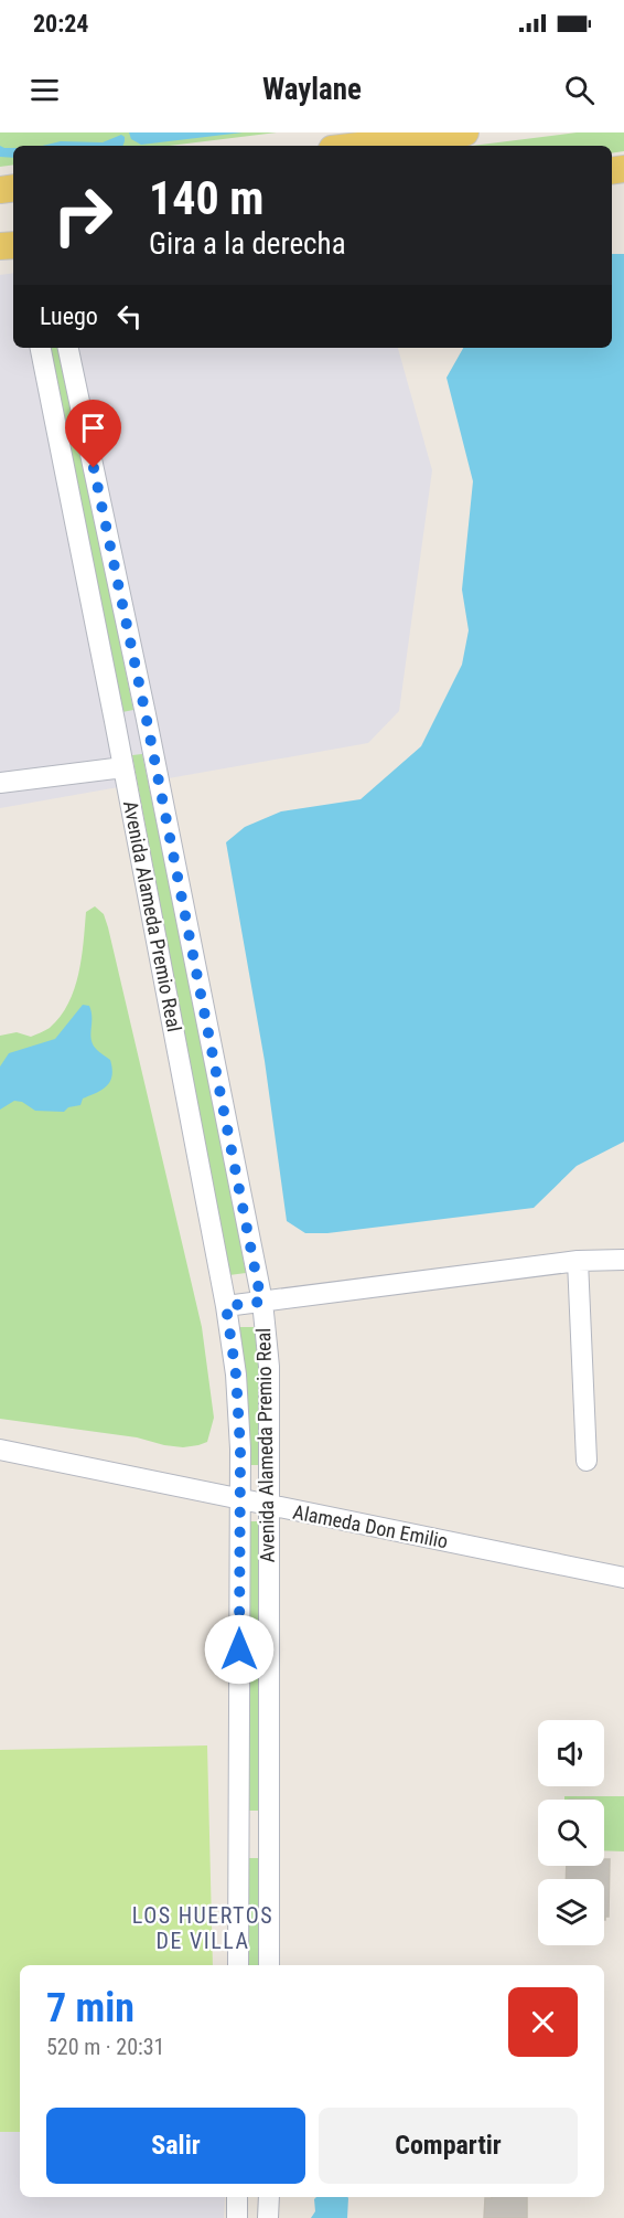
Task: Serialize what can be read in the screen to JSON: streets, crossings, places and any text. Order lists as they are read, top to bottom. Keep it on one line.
{"streets":{"street":["Avenida Alameda Premio Real","Alameda Don Emilio"]},"crossings":[["Avenida Alameda Premio Real","Alameda Don Emilio"]],"districts":["LOS HUERTOS DE VILLA"],"page":{"status":"20:24","header":"Waylane","turn":["140 m","Gira a la derecha"],"then":"Luego","heading":["7 min","520 m · 20:31"],"buttons":["Salir","Compartir"]}}
